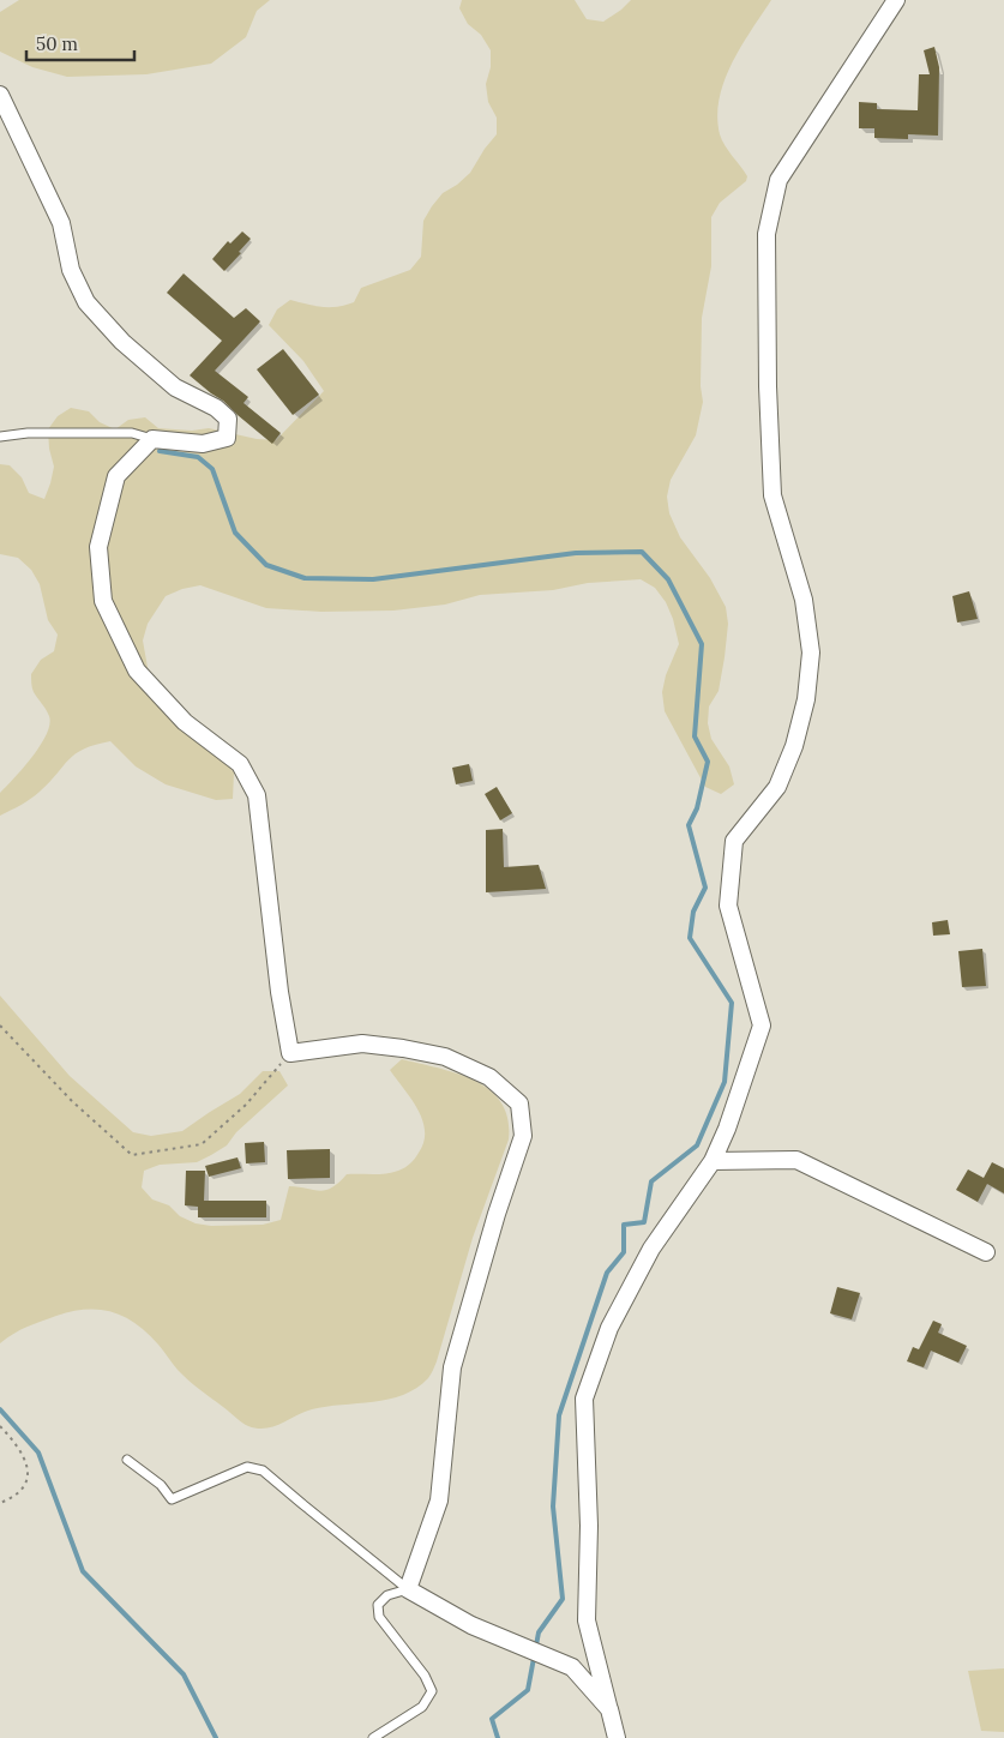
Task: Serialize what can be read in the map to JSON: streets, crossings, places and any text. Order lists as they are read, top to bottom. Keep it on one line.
{"scale_bar":"50 m"}
